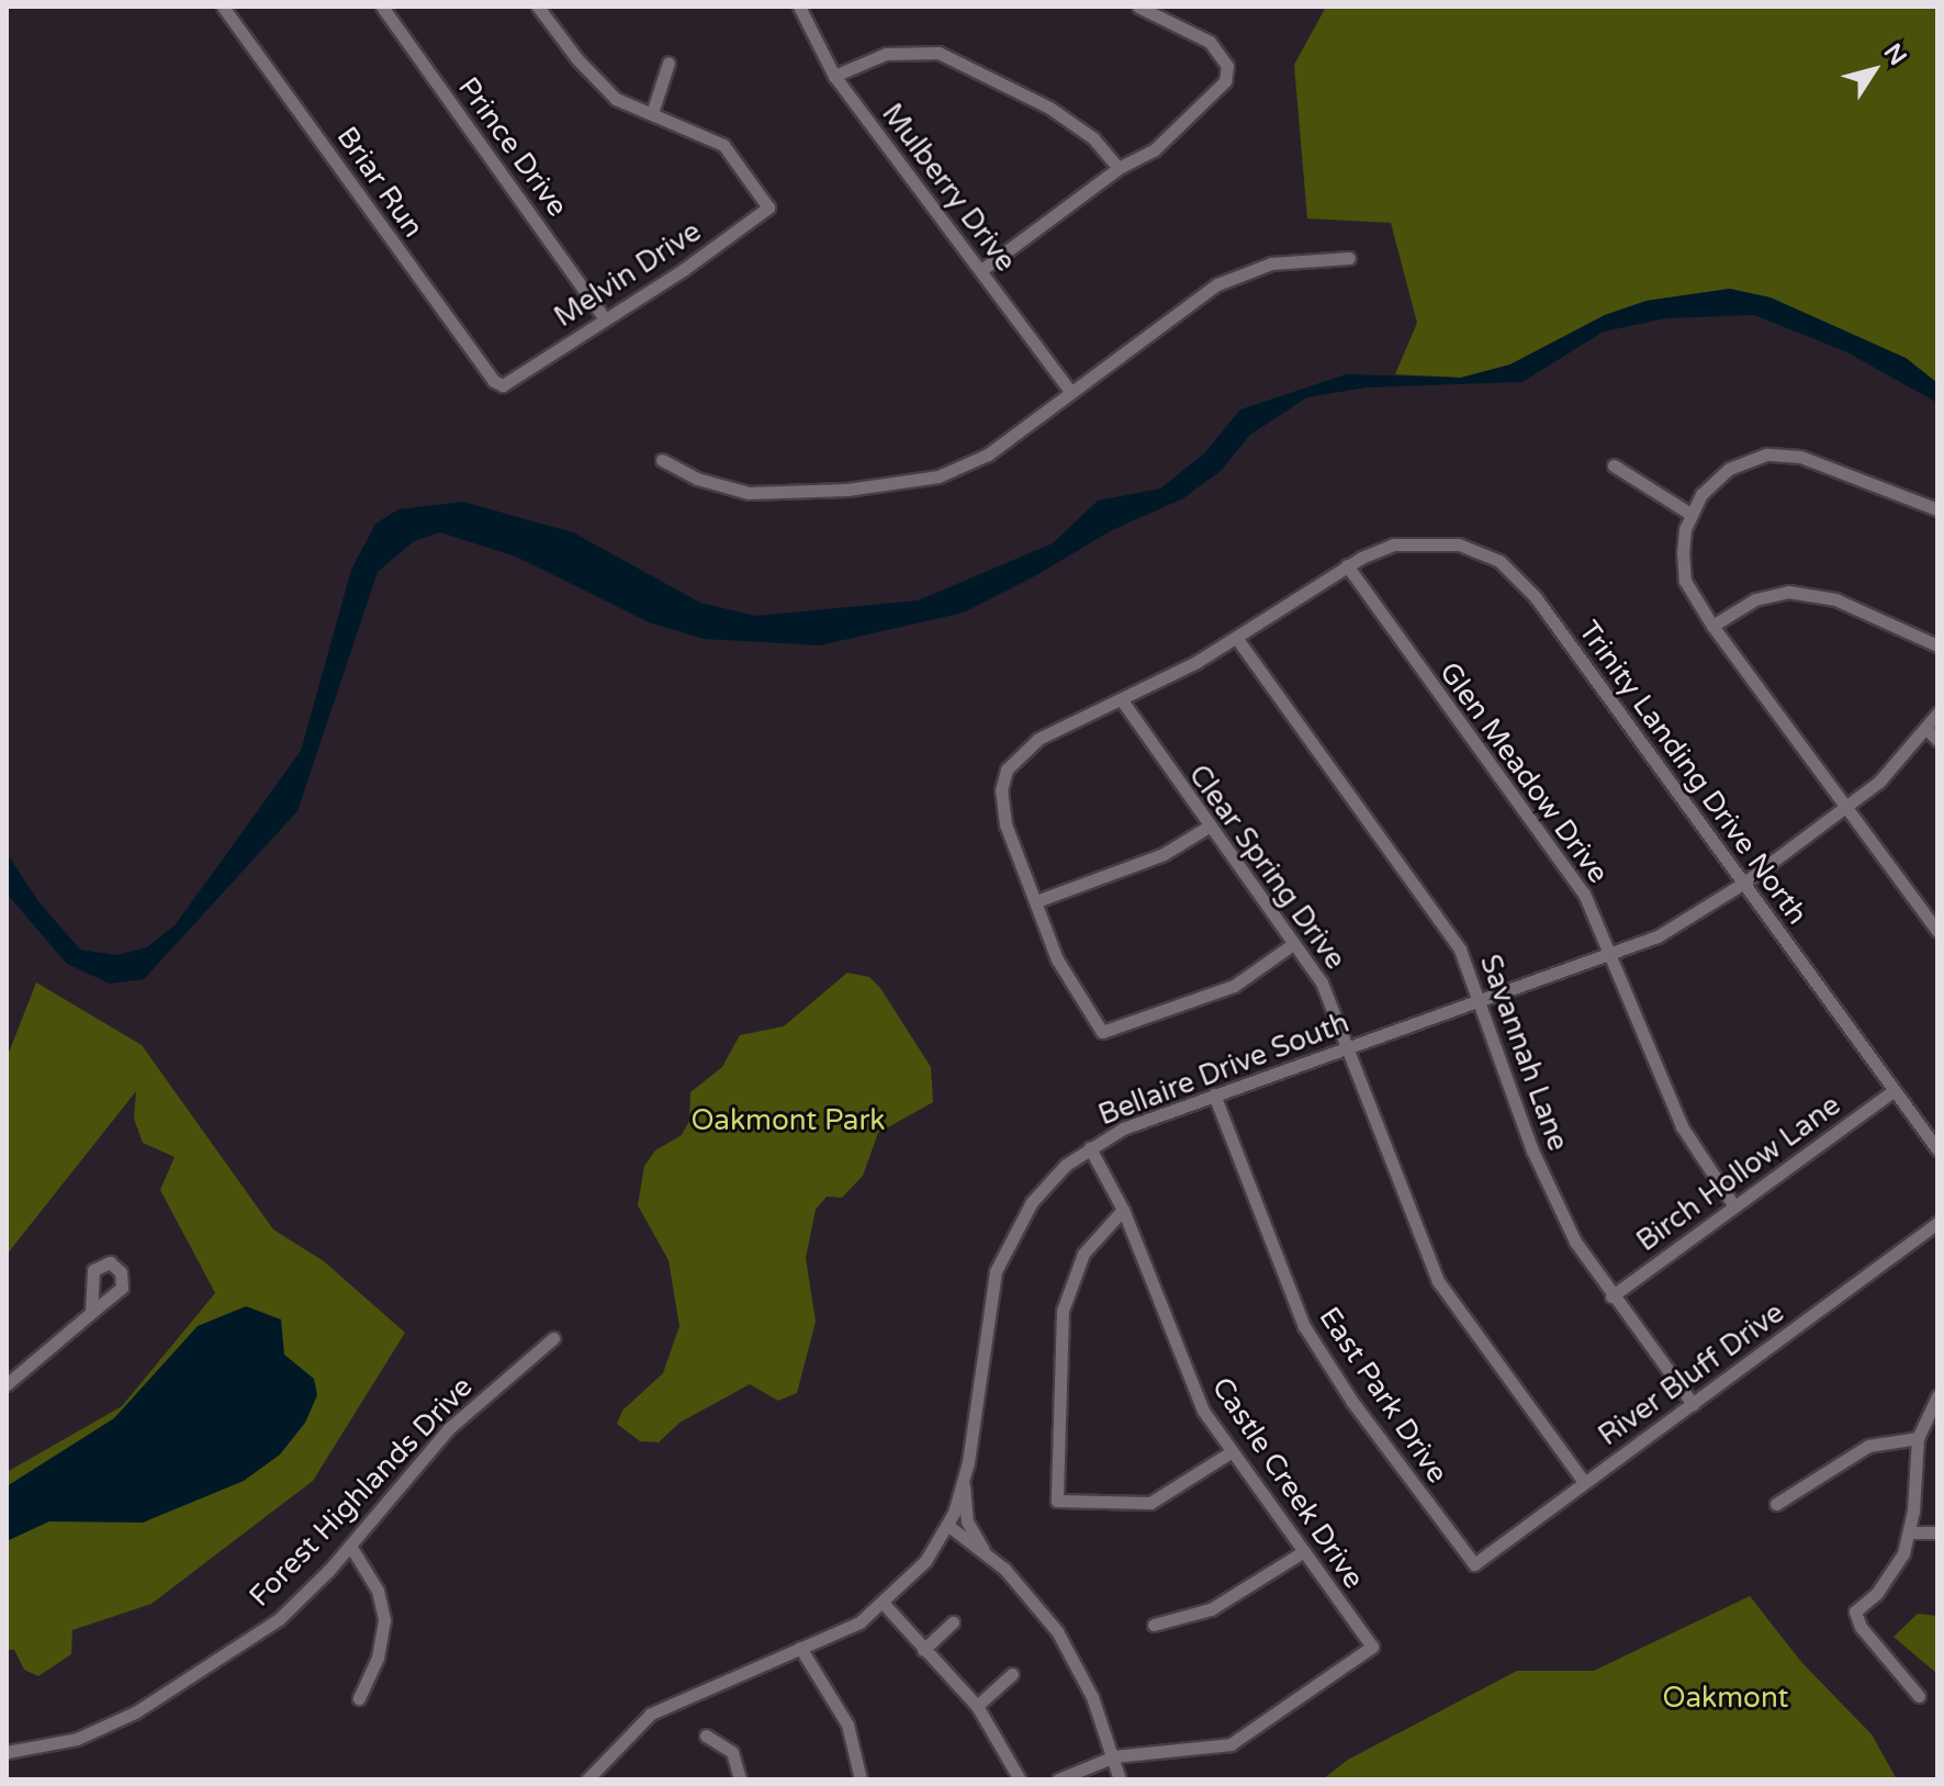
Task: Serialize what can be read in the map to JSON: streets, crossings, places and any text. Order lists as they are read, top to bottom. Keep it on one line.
{"streets":{"street":["Prince Drive","Briar Run","Mulberry Drive","Melvin Drive","Glen Meadow Drive","Trinity Landing Drive North","Clear Spring Drive","Savannah Lane","Bellaire Drive South","Birch Hollow Lane","River Bluff Drive","East Park Drive","Castle Creek Drive","Forest Highlands Drive"]},"crossings":[["Prince Drive","Melvin Drive"],["Briar Run","Melvin Drive"],["Glen Meadow Drive","Trinity Landing Drive North"],["Glen Meadow Drive","Bellaire Drive South"],["Glen Meadow Drive","Birch Hollow Lane"],["Trinity Landing Drive North","Clear Spring Drive"],["Trinity Landing Drive North","Savannah Lane"],["Trinity Landing Drive North","Bellaire Drive South"],["Trinity Landing Drive North","Birch Hollow Lane"],["Clear Spring Drive","Bellaire Drive South"],["Clear Spring Drive","River Bluff Drive"],["Savannah Lane","Bellaire Drive South"],["Savannah Lane","Birch Hollow Lane"],["Savannah Lane","River Bluff Drive"],["Bellaire Drive South","East Park Drive"],["Bellaire Drive South","Castle Creek Drive"],["River Bluff Drive","East Park Drive"]],"parks":["Oakmont Park","Oakmont"],"north":"top right"}
